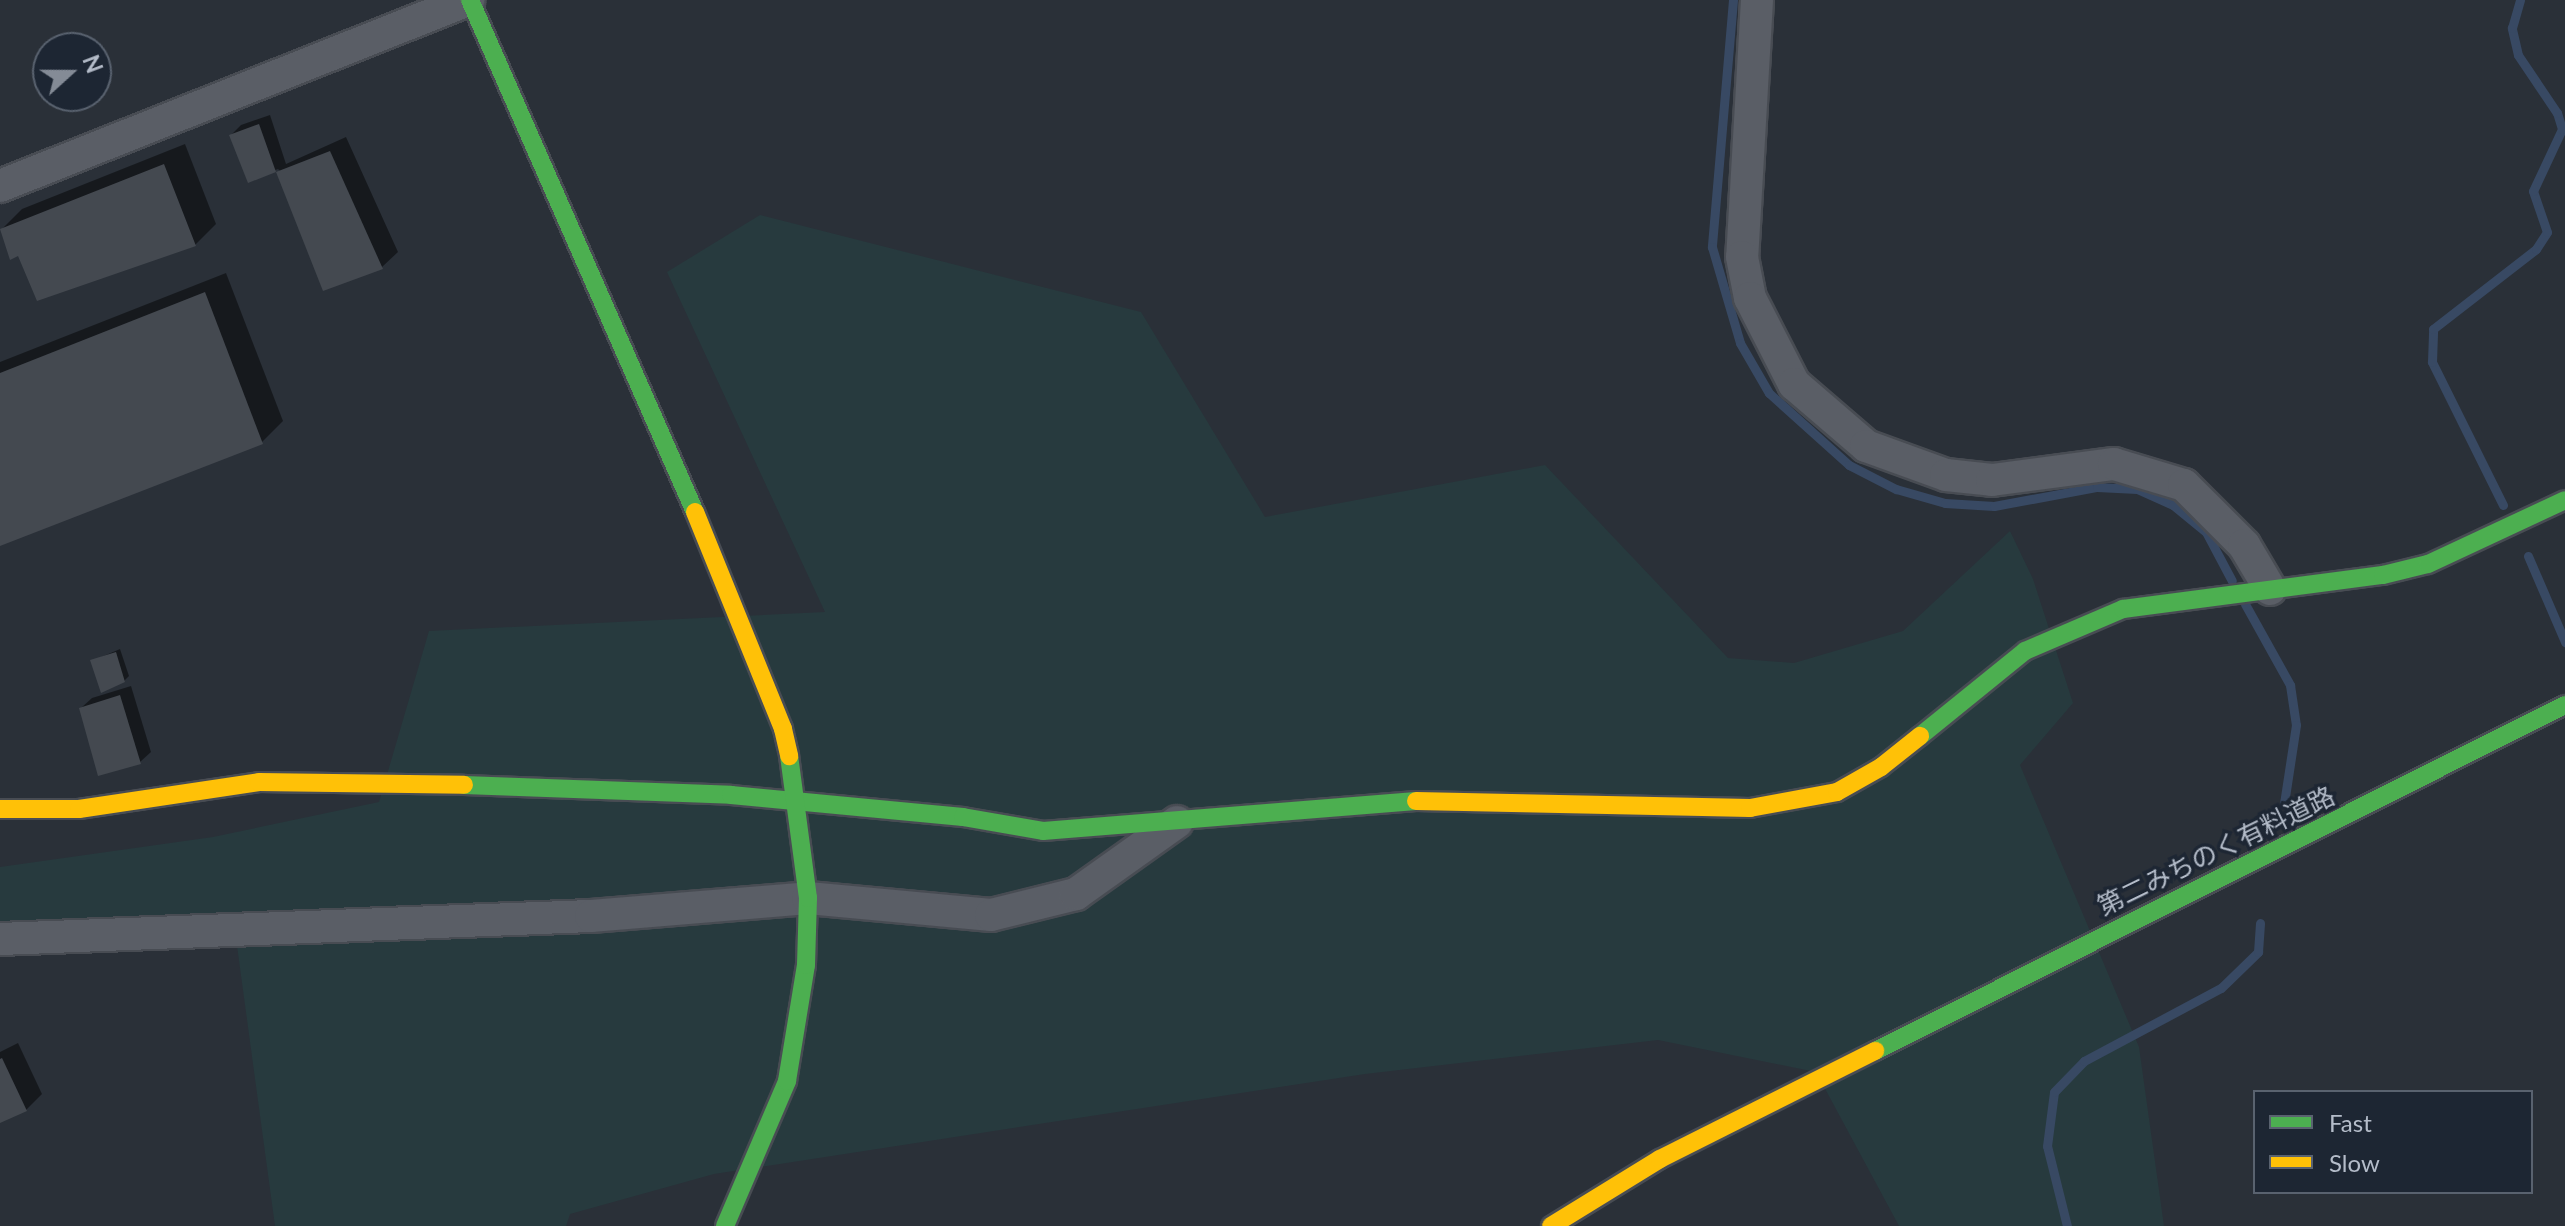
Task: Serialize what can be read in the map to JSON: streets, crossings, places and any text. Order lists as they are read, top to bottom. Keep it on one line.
{"streets":{"main road":["第二みちのく有料道路"]},"legend":["Fast","Slow"],"north":"right"}
